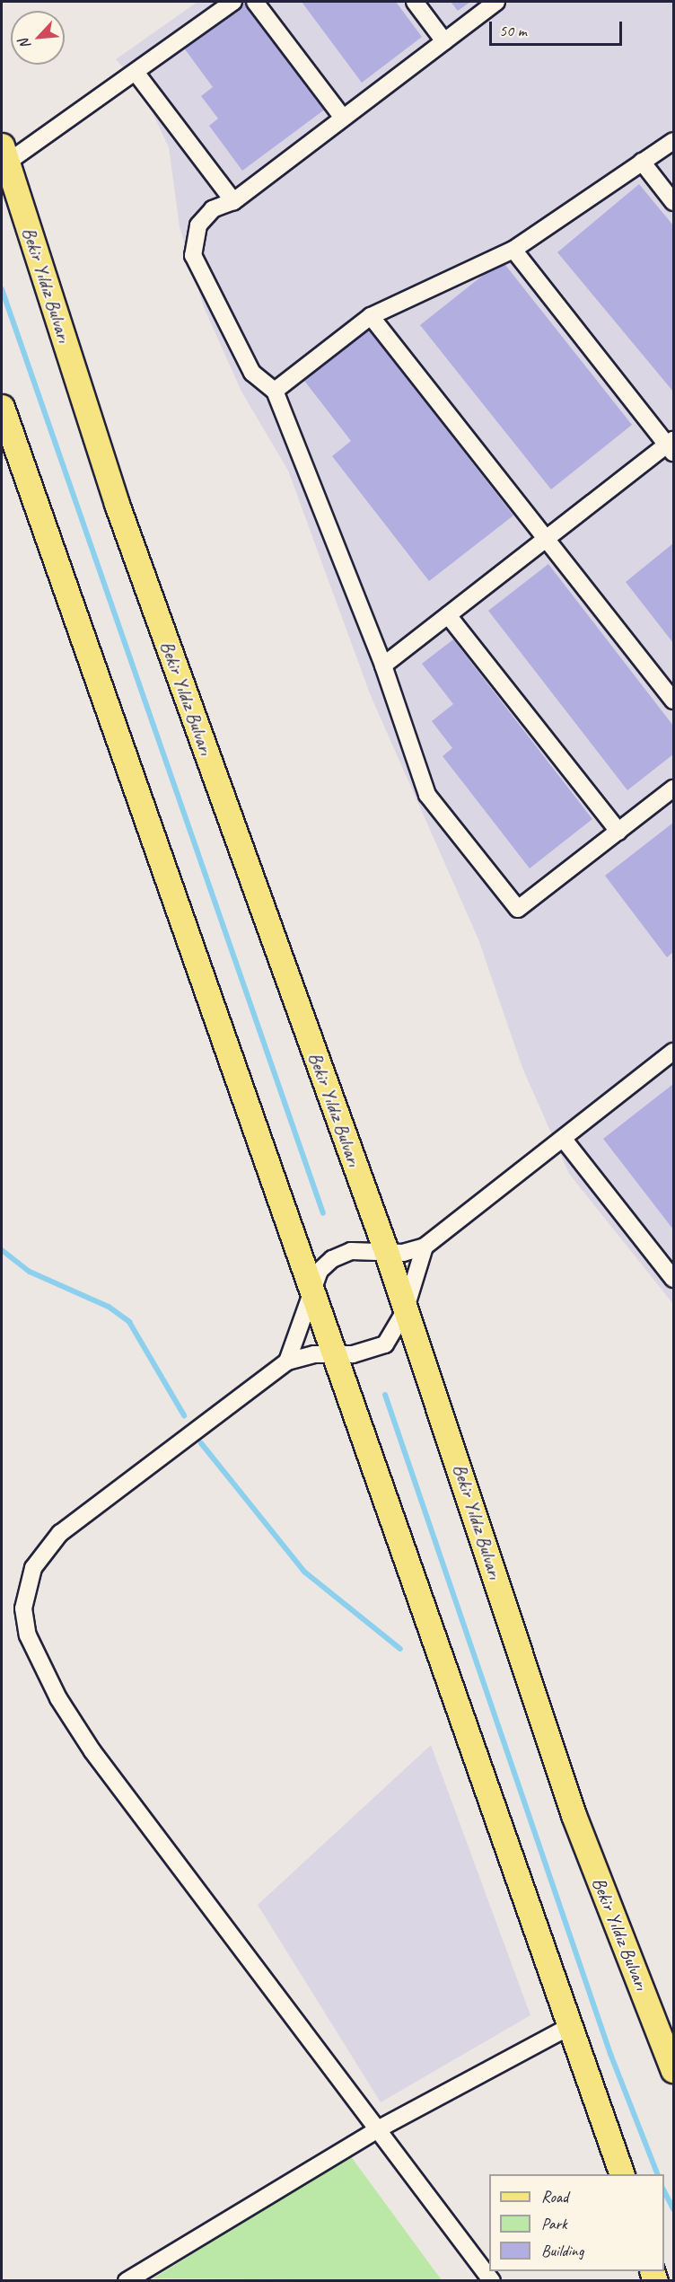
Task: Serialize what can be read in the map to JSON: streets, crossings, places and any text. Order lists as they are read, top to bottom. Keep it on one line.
{"streets":{"main road":["Bekir Yıldız Bulvarı"]},"legend":["Road","Park","Building"],"scale_bar":"50 m","north":"bottom left"}
